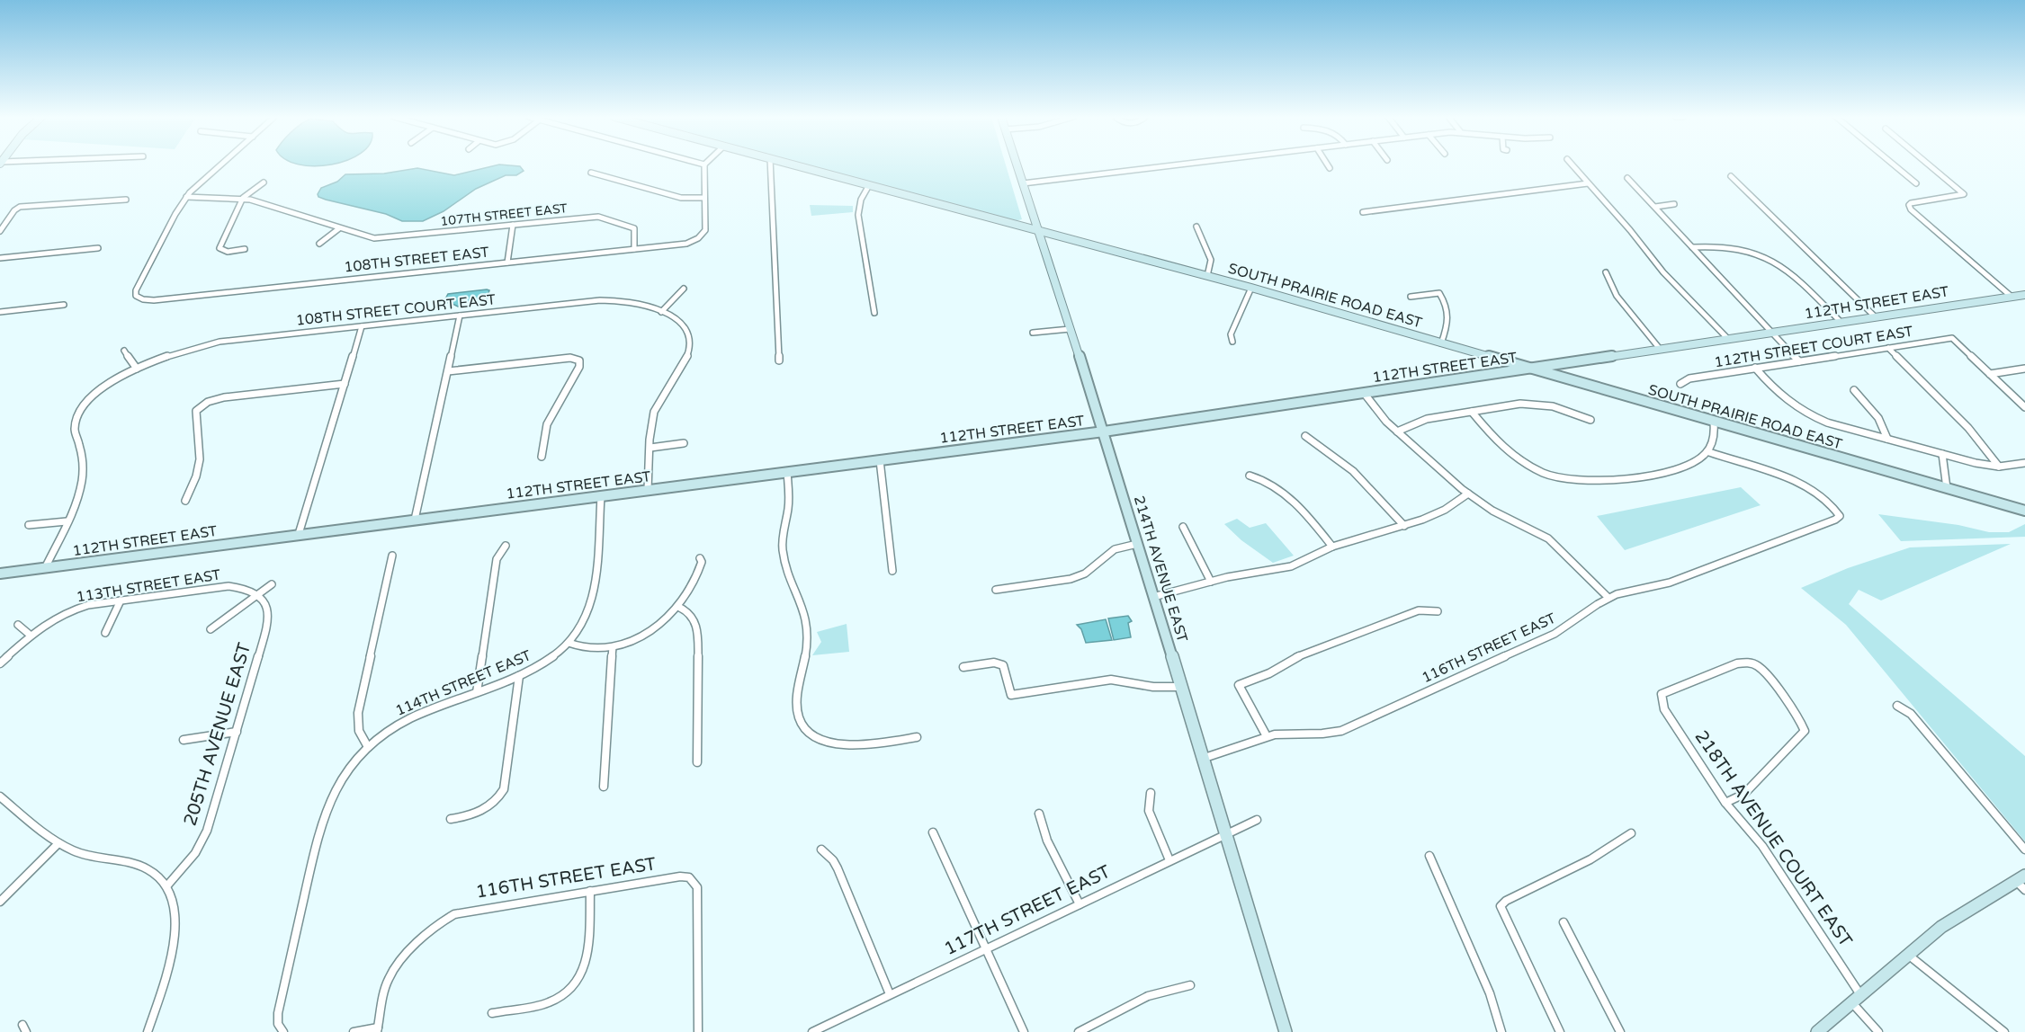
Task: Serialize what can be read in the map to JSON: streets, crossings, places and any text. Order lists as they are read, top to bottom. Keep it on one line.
{"streets":{"street":["107TH STREET EAST","108TH STREET EAST","SOUTH PRAIRIE ROAD EAST","112TH STREET EAST","108TH STREET COURT EAST","112TH STREET COURT EAST","214TH AVENUE EAST","113TH STREET EAST","116TH STREET EAST","114TH STREET EAST","205TH AVENUE EAST","218TH AVENUE COURT EAST","117TH STREET EAST"]},"crossings":[["107TH STREET EAST","108TH STREET EAST"],["SOUTH PRAIRIE ROAD EAST","112TH STREET EAST"],["SOUTH PRAIRIE ROAD EAST","214TH AVENUE EAST"],["112TH STREET EAST","108TH STREET COURT EAST"],["112TH STREET EAST","214TH AVENUE EAST"],["112TH STREET EAST","114TH STREET EAST"],["214TH AVENUE EAST","116TH STREET EAST"],["214TH AVENUE EAST","117TH STREET EAST"],["113TH STREET EAST","205TH AVENUE EAST"]]}
